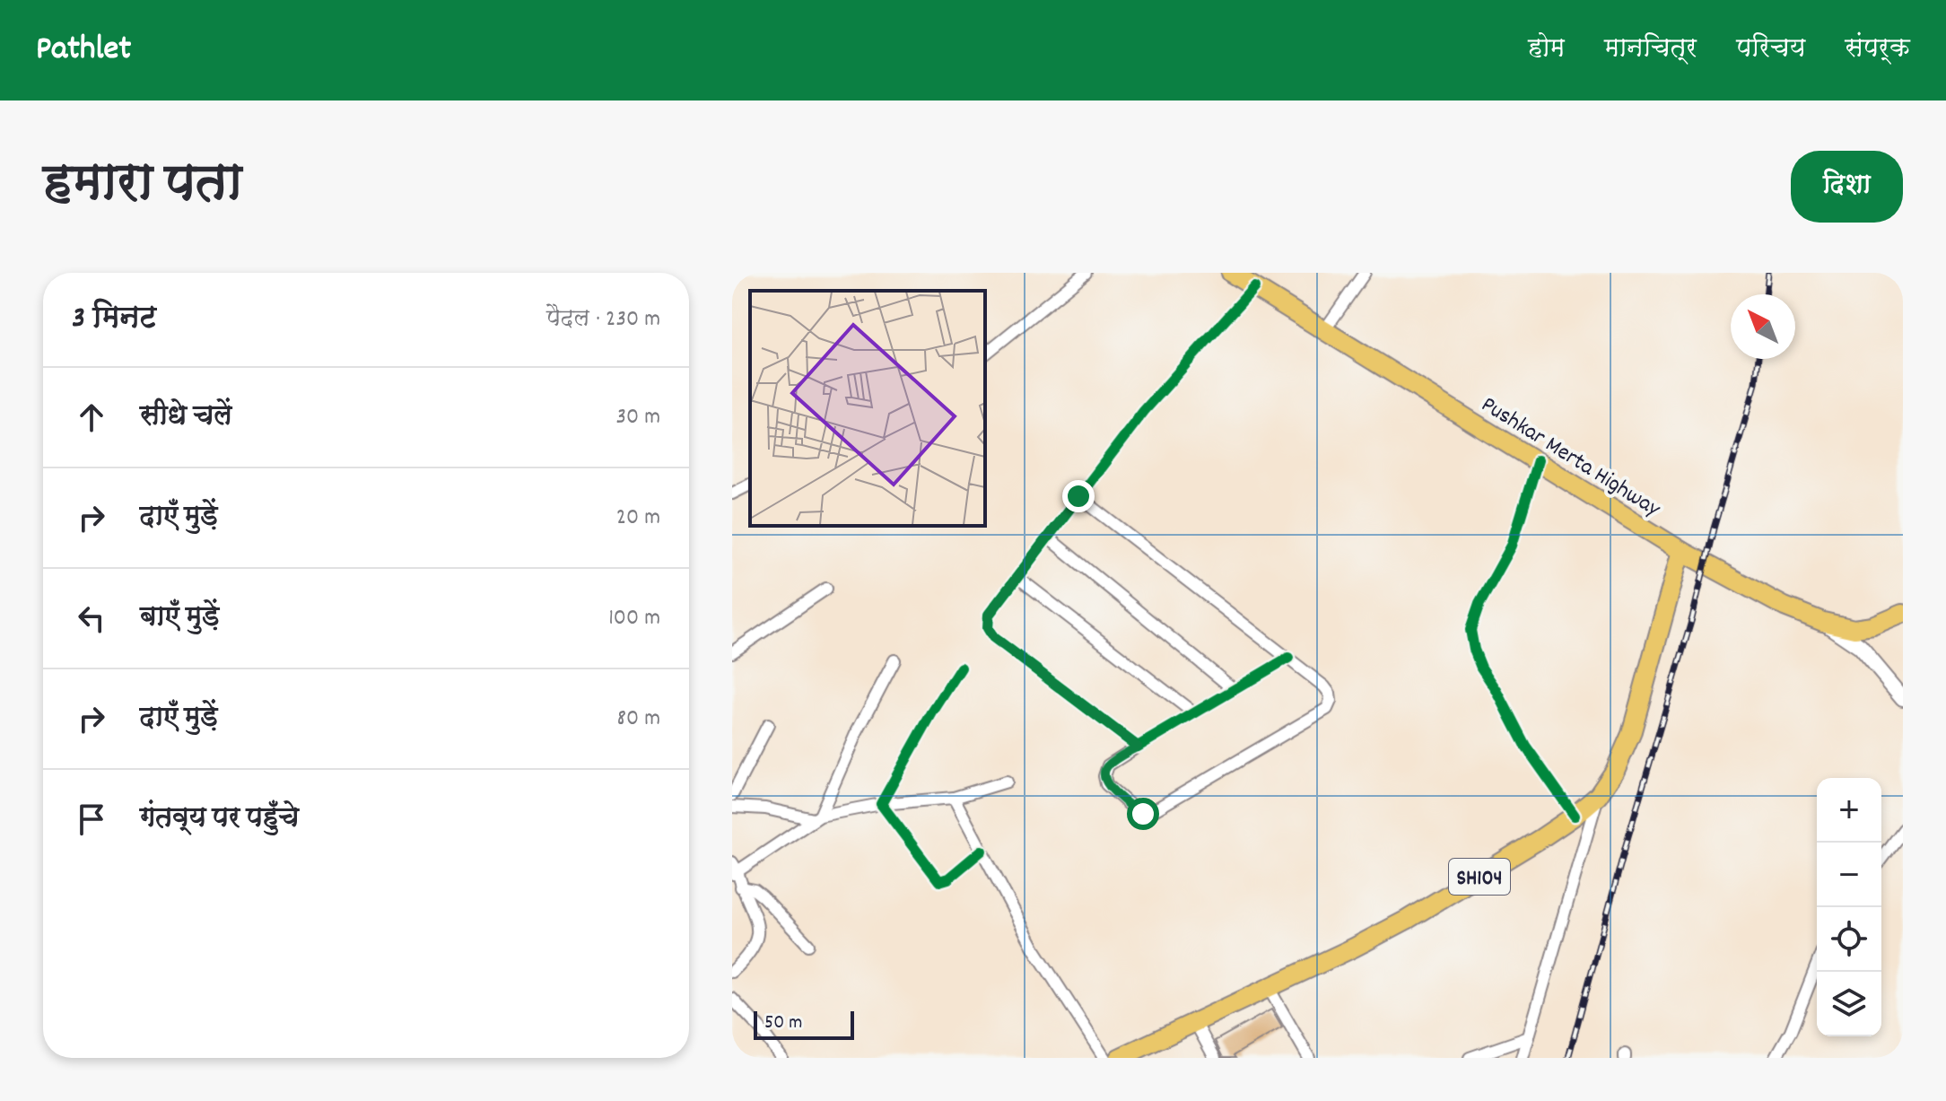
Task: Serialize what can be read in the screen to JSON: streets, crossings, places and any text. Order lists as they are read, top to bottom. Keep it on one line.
{"streets":{"main road":["Pushkar Merta Highway","SH104"]},"crossings":[["Pushkar Merta Highway","SH104"]],"scale_bar":"50 m","north":"top left","page":{"header":"Pathlet","nav":["होम","मानचित्र","परिचय","संपर्क"],"title":"हमारा पता","buttons":"दिशा","heading":["3 मिनट","पैदल · 230 m"],"list":[["सीधे चलें","30 m"],["दाएँ मुड़ें","20 m"],["बाएँ मुड़ें","100 m"],["दाएँ मुड़ें","80 m"],"गंतव्य पर पहुँचे"],"map_buttons":["+","−"],"scale":"50 m"}}
